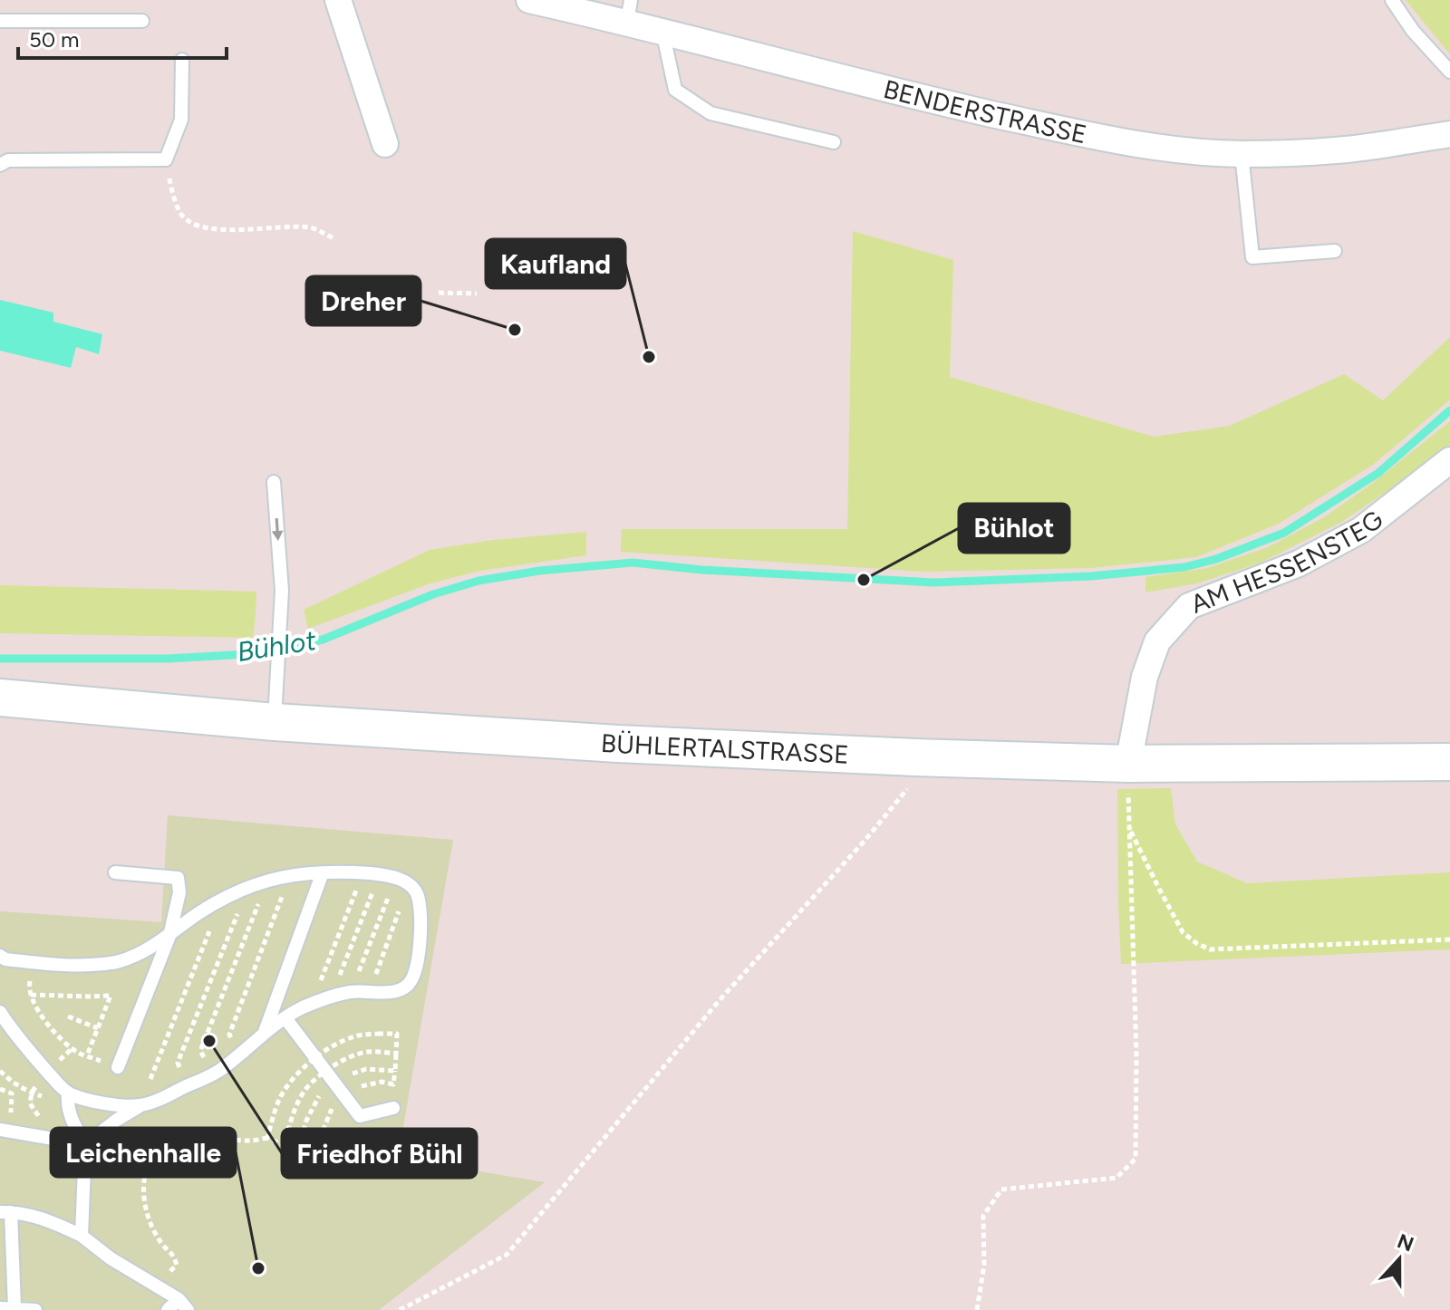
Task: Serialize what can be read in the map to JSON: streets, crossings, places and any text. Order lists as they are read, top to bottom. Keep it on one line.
{"streets":{"street":["BENDERSTRASSE","AM HESSENSTEG","BÜHLERTALSTRASSE"]},"crossings":[["AM HESSENSTEG","BÜHLERTALSTRASSE"]],"water":["Bühlot"],"places":["Dreher","Kaufland","Bühlot","Friedhof Bühl","Leichenhalle"],"scale_bar":"50 m","north":"top"}
